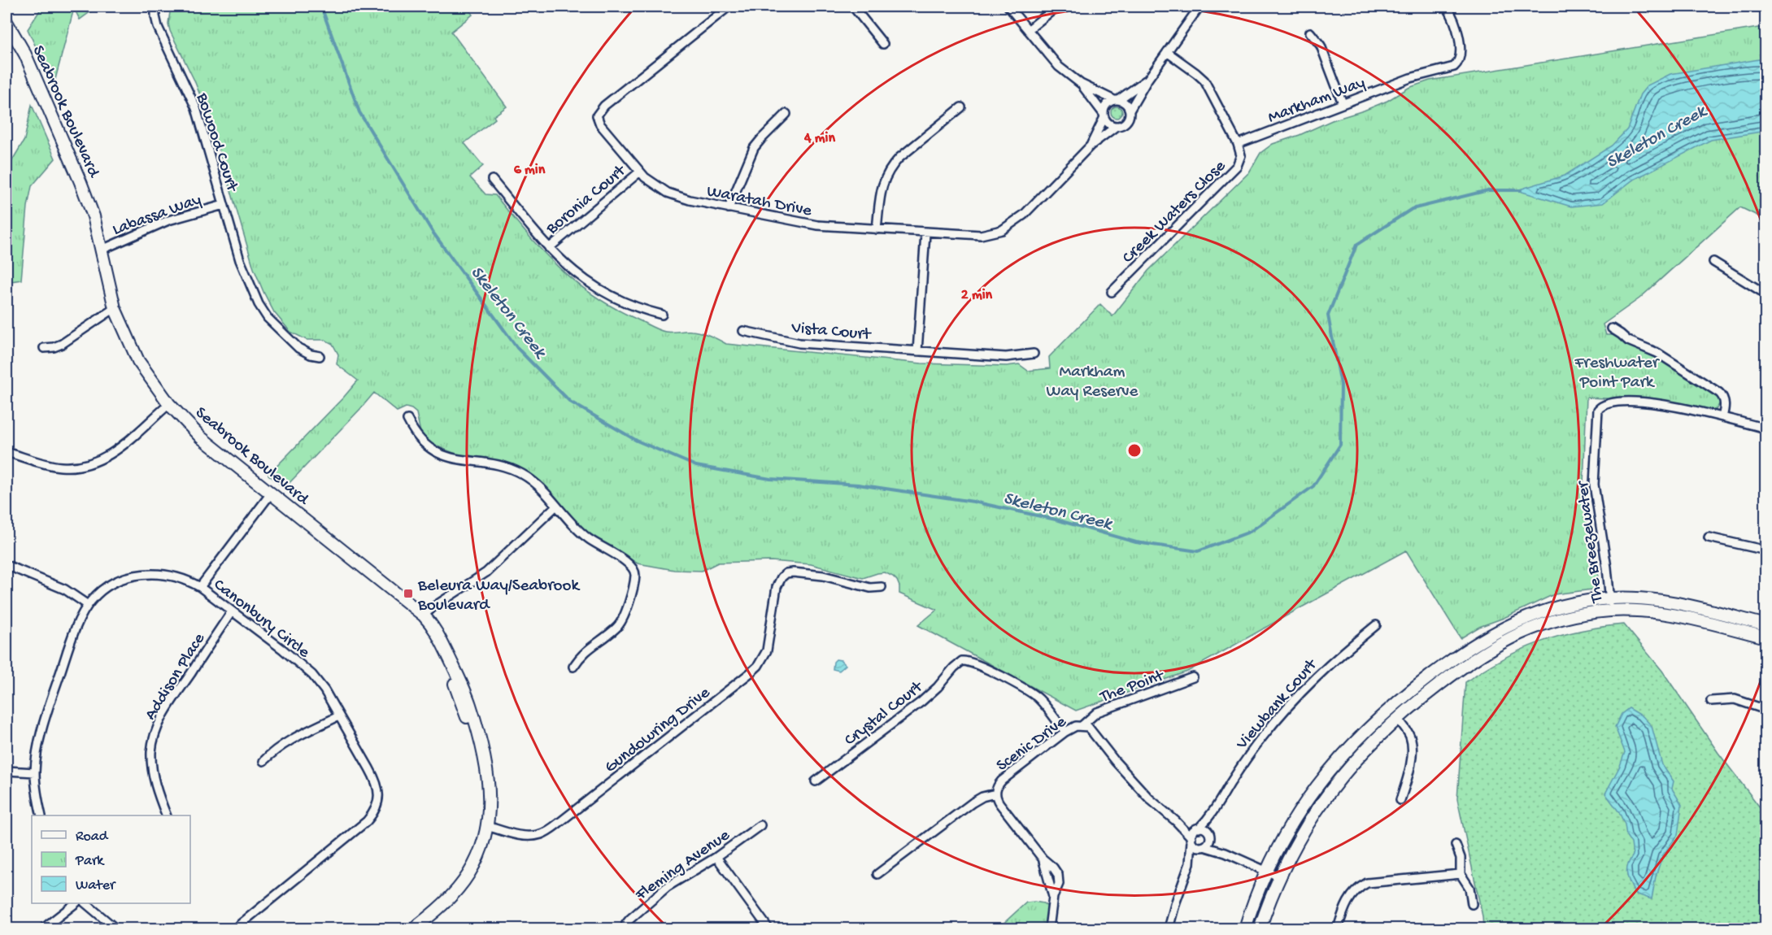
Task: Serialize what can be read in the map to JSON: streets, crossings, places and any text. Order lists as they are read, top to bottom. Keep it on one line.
{"streets":{"street":["Markham Way","Seabrook Boulevard","Bowood Court","Boronia Court","Waratah Drive","Creek Waters Close","Labassa Way","Vista Court","The Breezewater","Canonbury Circle","Addison Place","The Point","Viewbank Court","Crystal Court","Gundowring Drive","Scenic Drive","Fleming Avenue"]},"crossings":[["Markham Way","Creek Waters Close"],["Seabrook Boulevard","Labassa Way"],["Seabrook Boulevard","Gundowring Drive"],["Bowood Court","Labassa Way"],["Boronia Court","Waratah Drive"],["Canonbury Circle","Addison Place"],["The Point","Scenic Drive"],["Crystal Court","Scenic Drive"]],"water":["Skeleton Creek"],"parks":["Freshwater Point Park","Markham Way Reserve"],"places":{"transit":["Beleura Way/Seabrook Boulevard"]},"legend":["Road","Park","Water"],"rings":["4 min","6 min","2 min"]}
